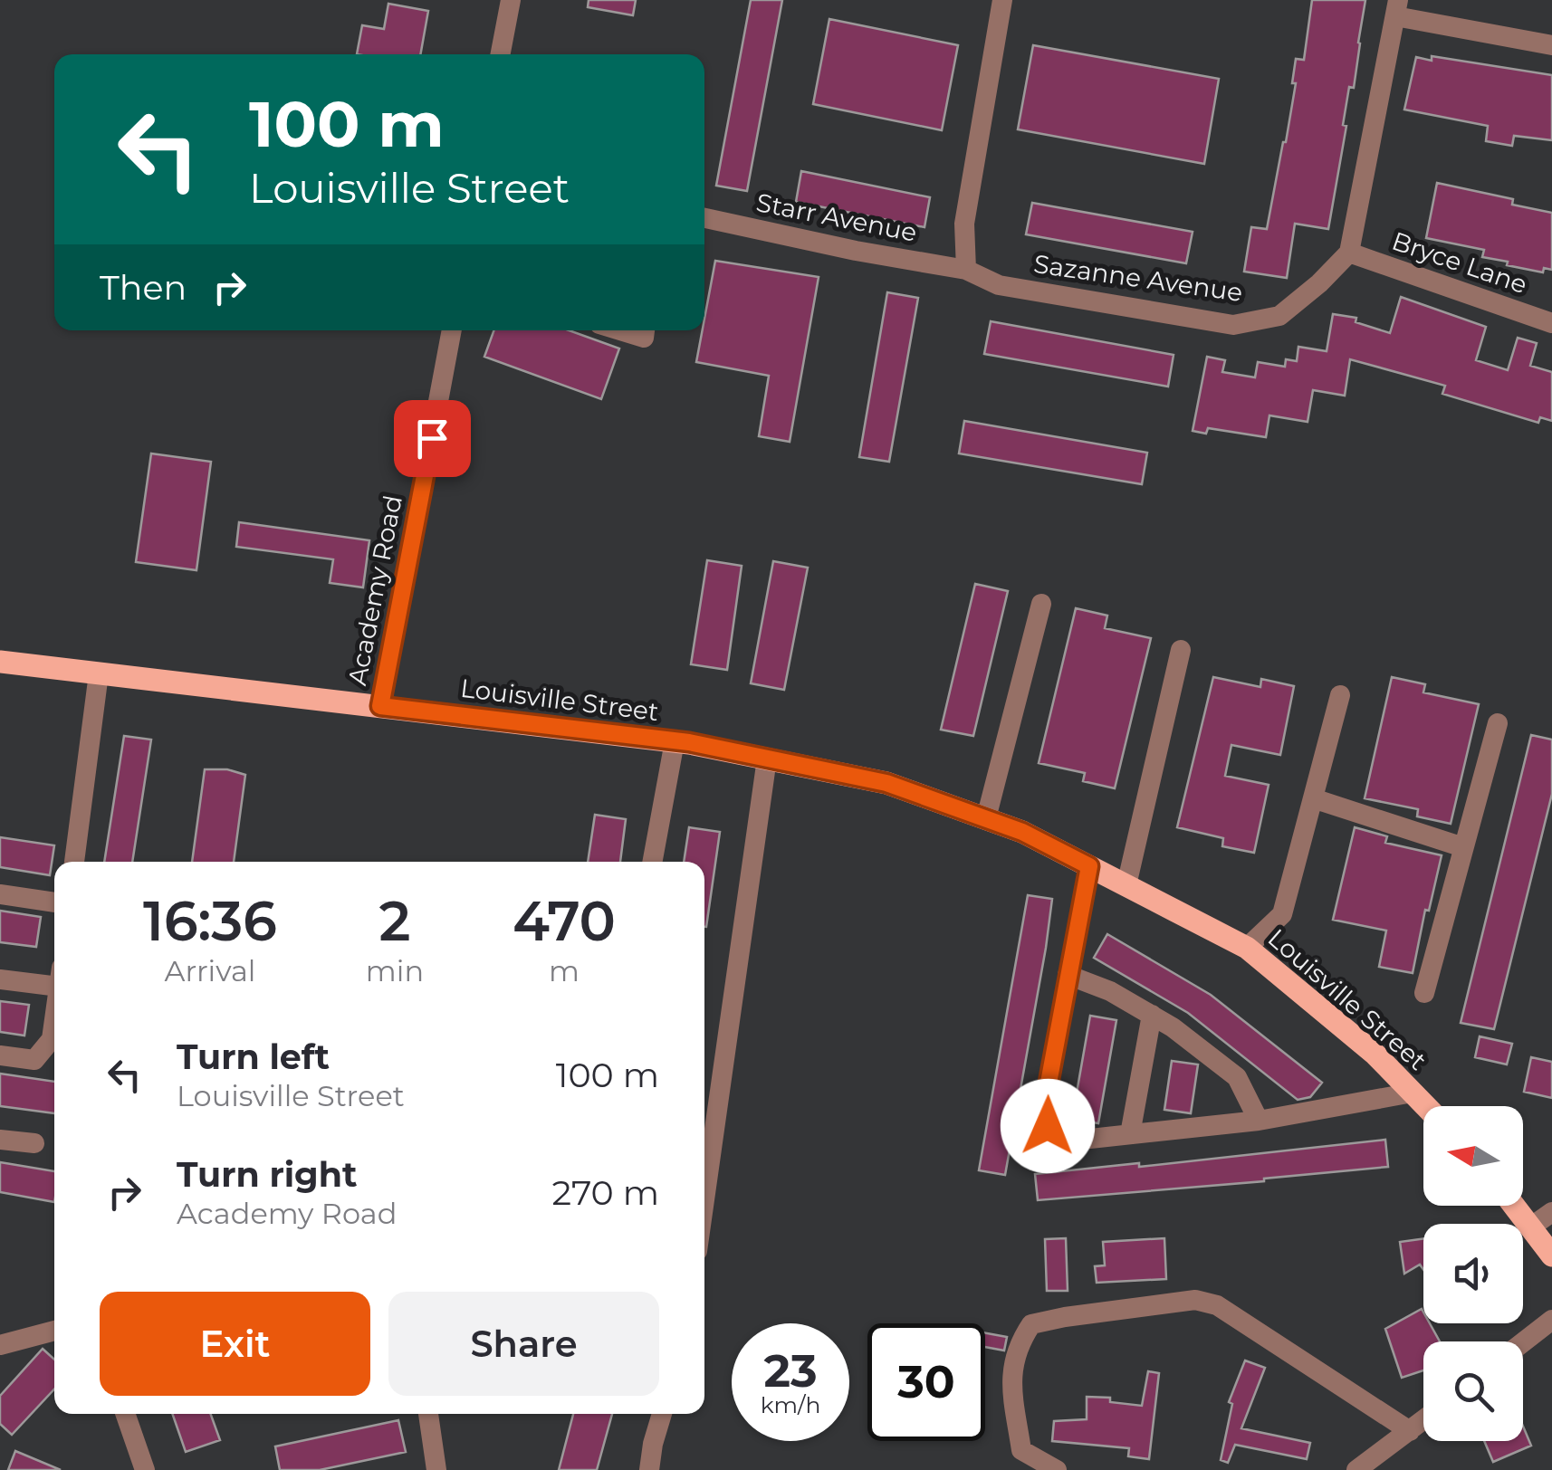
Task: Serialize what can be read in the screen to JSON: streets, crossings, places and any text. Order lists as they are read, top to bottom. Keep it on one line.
{"streets":{"main road":["Louisville Street"],"street":["Starr Avenue","Bryce Lane","Sazanne Avenue","Academy Road"]},"crossings":[["Starr Avenue","Sazanne Avenue"],["Bryce Lane","Sazanne Avenue"],["Academy Road","Louisville Street"]],"north":"left","page":{"turn":["100 m","Louisville Street"],"then":"Then","eta":["16:36","Arrival","2","min","470","m"],"list":[{"name":"Turn left","note":"Louisville Street","value":"100 m"},{"name":"Turn right","note":"Academy Road","value":"270 m"}],"buttons":["Exit","Share"],"speed":"23 km/h","limit":"30"}}
